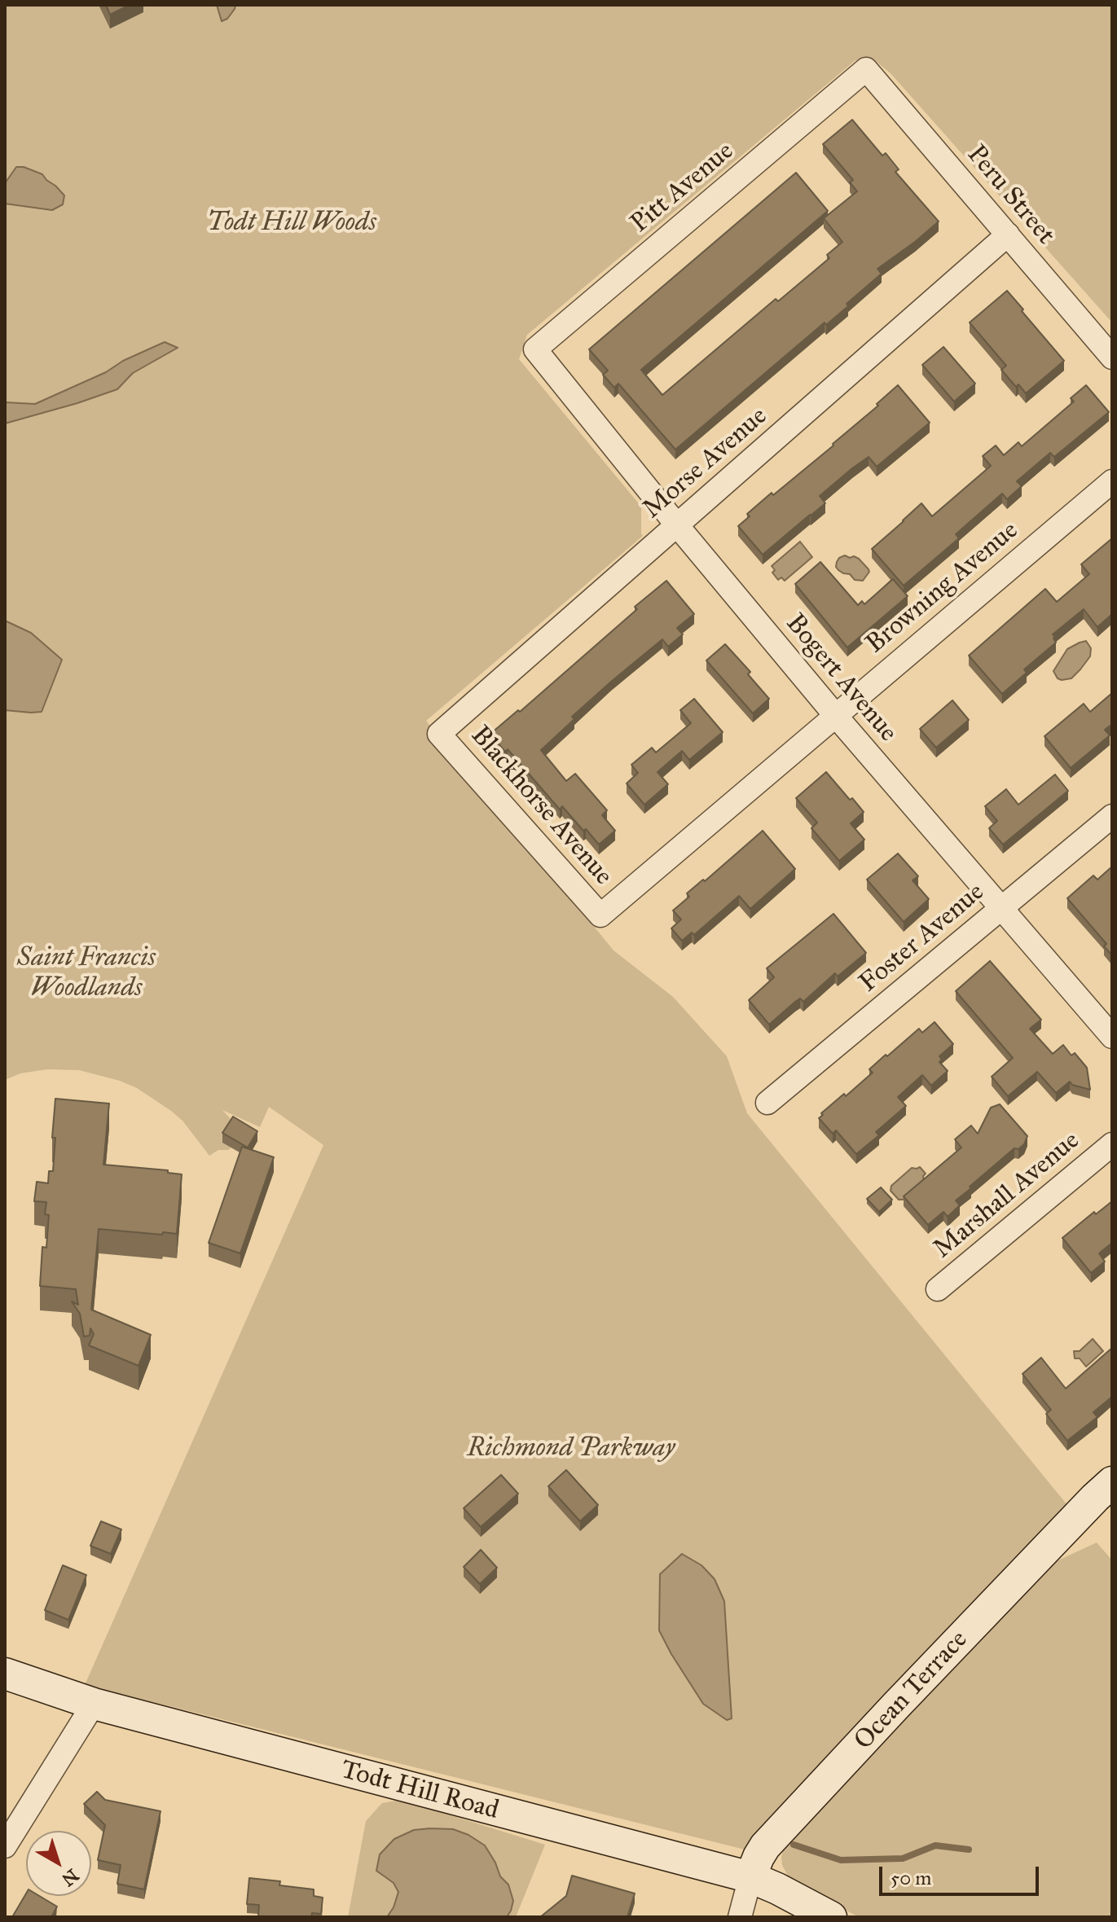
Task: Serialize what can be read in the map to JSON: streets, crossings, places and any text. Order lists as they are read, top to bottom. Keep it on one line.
{"streets":{"street":["Pitt Avenue","Peru Street","Morse Avenue","Browning Avenue","Bogert Avenue","Blackhorse Avenue","Foster Avenue","Marshall Avenue","Ocean Terrace","Todt Hill Road"]},"crossings":[["Pitt Avenue","Peru Street"],["Pitt Avenue","Bogert Avenue"],["Peru Street","Morse Avenue"],["Morse Avenue","Bogert Avenue"],["Morse Avenue","Blackhorse Avenue"],["Browning Avenue","Bogert Avenue"],["Browning Avenue","Blackhorse Avenue"],["Bogert Avenue","Foster Avenue"],["Ocean Terrace","Todt Hill Road"]],"parks":["Todt Hill Woods","Saint Francis Woodlands","Richmond Parkway"],"scale_bar":"50 m","north":"bottom right"}
